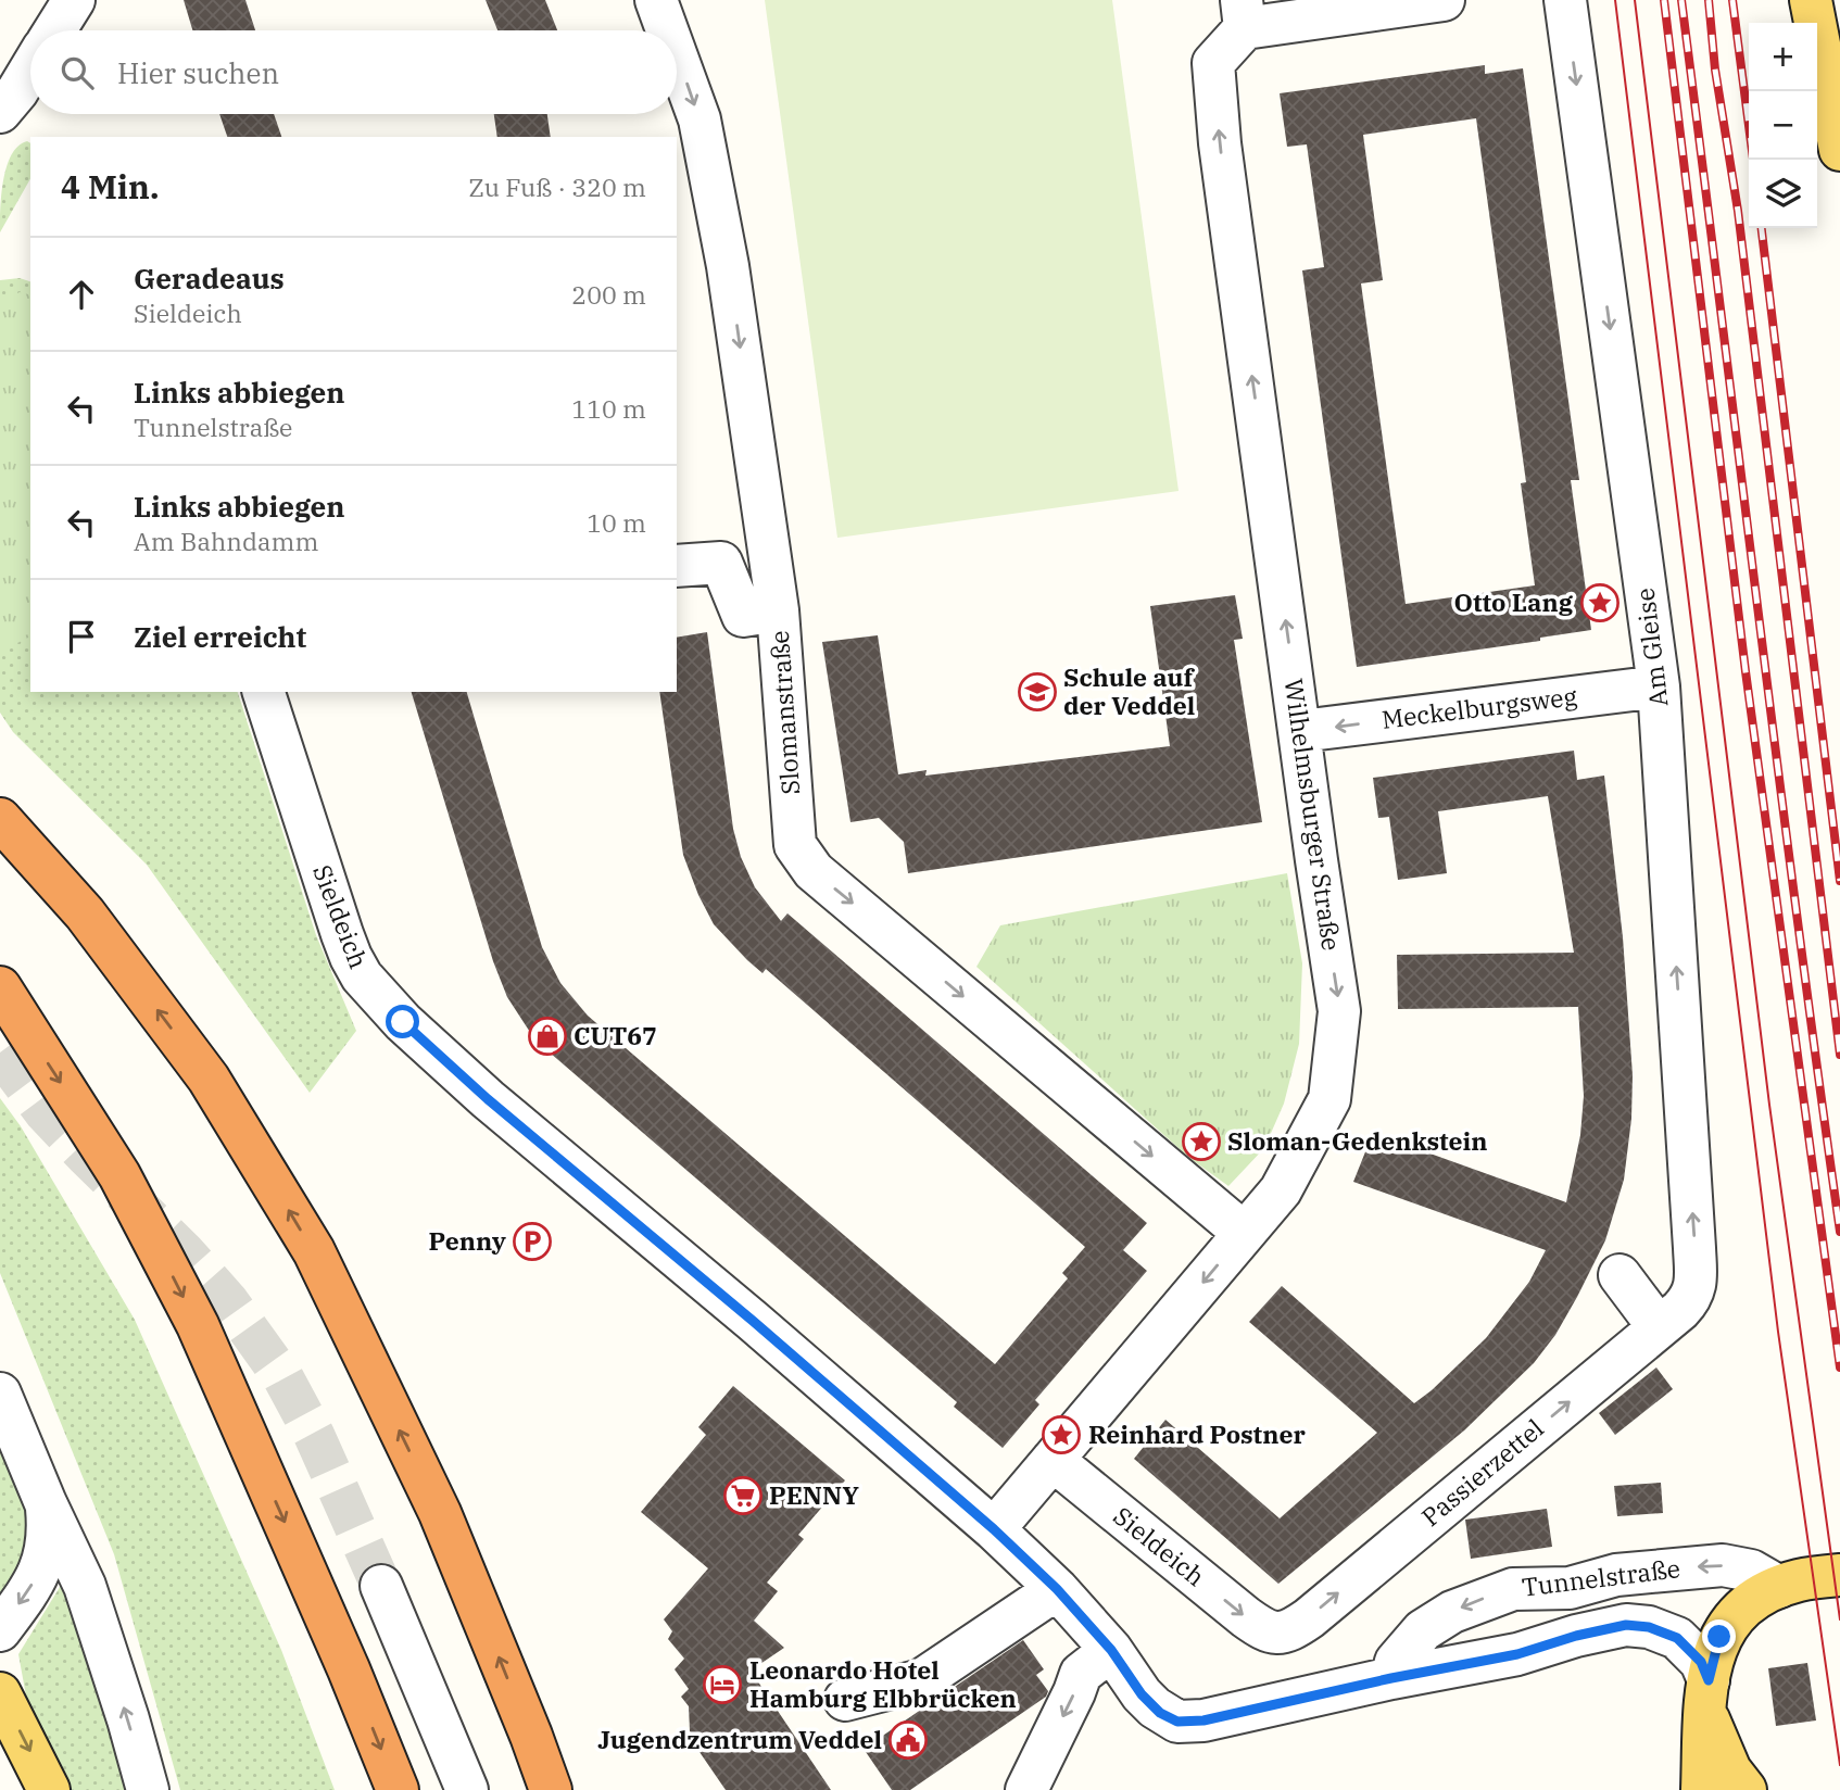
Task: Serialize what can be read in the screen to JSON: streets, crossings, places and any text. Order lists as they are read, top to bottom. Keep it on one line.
{"streets":{"street":["Am Gleise","Meckelburgsweg","Slomanstraße","Wilhelmsburger Straße","Sieldeich","Passierzettel","Tunnelstraße"]},"crossings":[["Am Gleise","Meckelburgsweg"],["Am Gleise","Passierzettel"],["Meckelburgsweg","Wilhelmsburger Straße"],["Slomanstraße","Wilhelmsburger Straße"],["Wilhelmsburger Straße","Sieldeich"],["Sieldeich","Passierzettel"],["Sieldeich","Tunnelstraße"]],"one_way":["Meckelburgsweg","Slomanstraße","Passierzettel","Tunnelstraße"],"places":{"place":["Otto Lang","Sloman-Gedenkstein","Reinhard Postner"],"school or university":["Schule auf der Veddel"],"shop":["CUT67"],"parking":["Penny"],"supermarket":["PENNY"],"hotel":["Leonardo Hotel Hamburg Elbbrücken"],"public building":["Jugendzentrum Veddel"]},"page":{"map_buttons":["+","−"],"search":"Hier suchen","heading":["4 Min.","Zu Fuß · 320 m"],"list":[["Geradeaus","Sieldeich","200 m"],["Links abbiegen","Tunnelstraße","110 m"],["Links abbiegen","Am Bahndamm","10 m"],"Ziel erreicht"]}}
